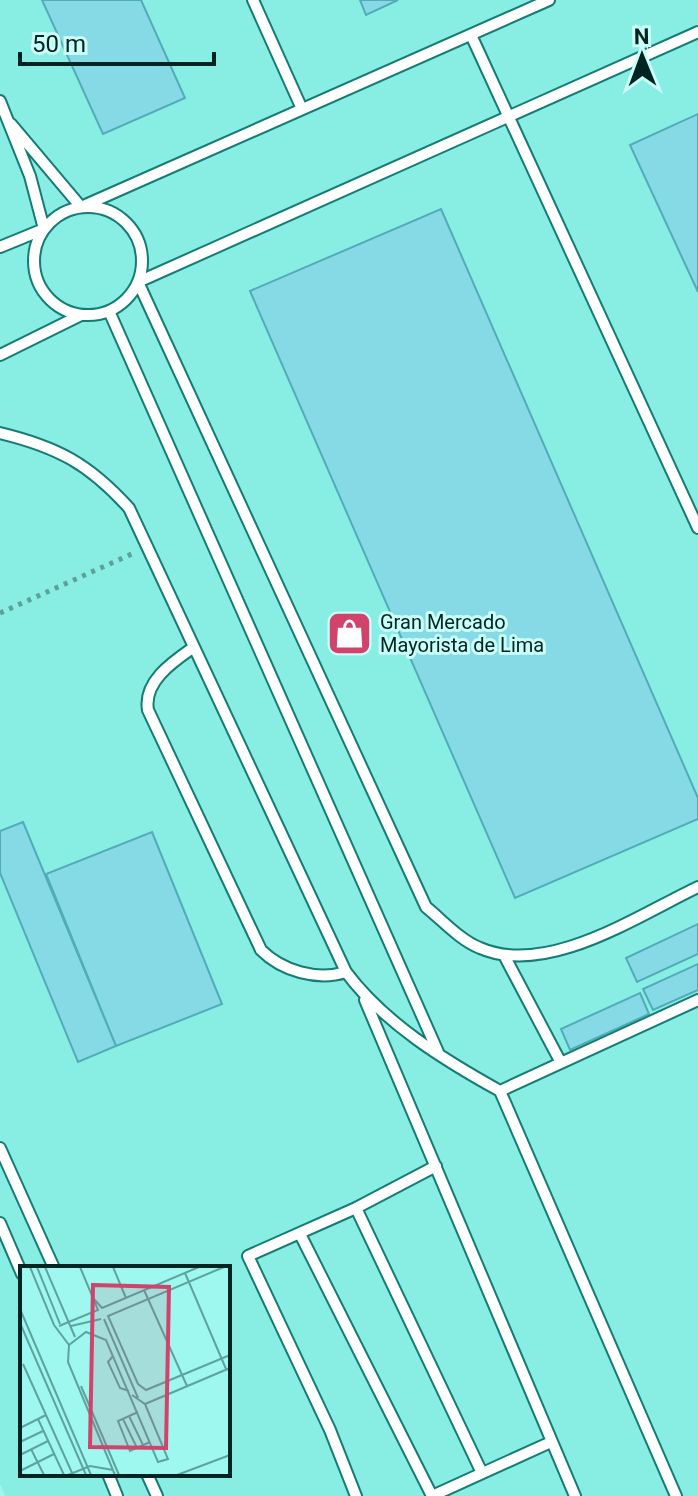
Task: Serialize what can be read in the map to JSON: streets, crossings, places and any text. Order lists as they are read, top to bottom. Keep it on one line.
{"places":{"shop":["Gran Mercado Mayorista de Lima"]},"scale_bar":"50 m","north":"top"}
